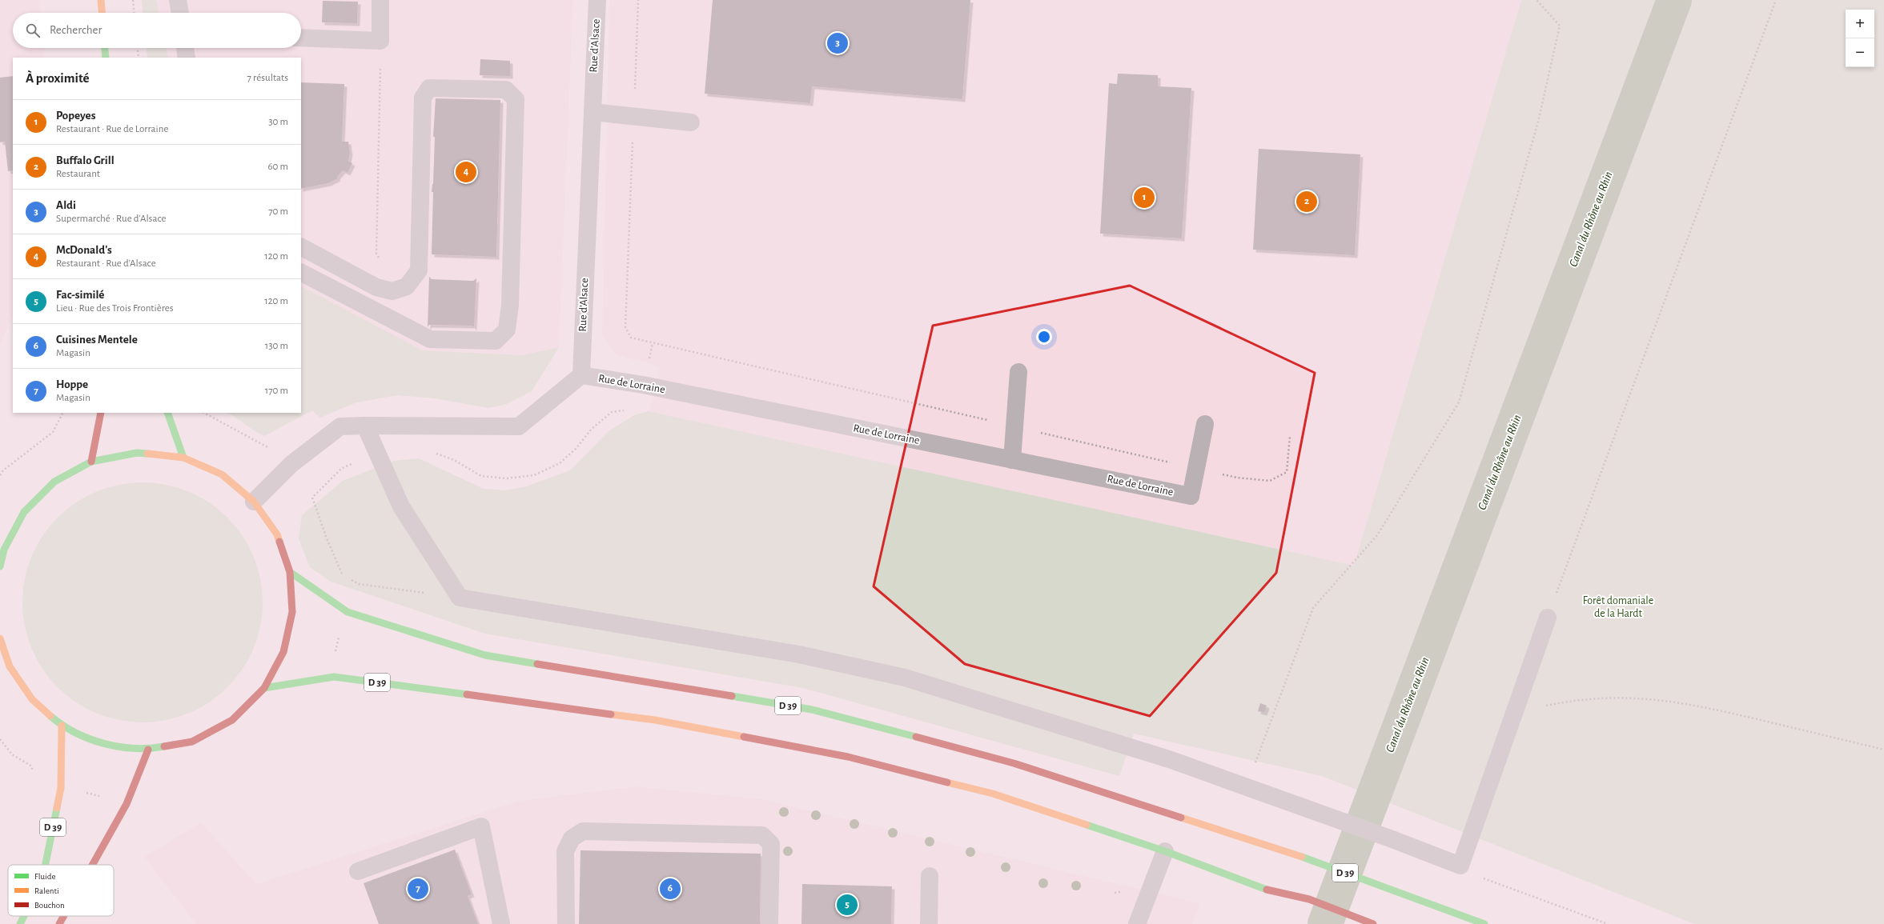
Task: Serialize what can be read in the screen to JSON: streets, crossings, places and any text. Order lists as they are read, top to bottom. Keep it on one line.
{"streets":{"main road":["D 39"],"street":["Rue d'Alsace","Rue de Lorraine"]},"crossings":[["Rue d'Alsace","Rue de Lorraine"]],"water":["Canal du Rhône au Rhin"],"parks":["Forêt domaniale de la Hardt"],"legend":["Fluide","Ralenti","Bouchon"],"page":{"map_buttons":["+","−"],"search":"Rechercher","pins":["3","4","1","2","6","7","5"],"heading":["À proximité","7 résultats"],"list":[{"mark":"1","name":"Popeyes","note":"Restaurant · Rue de Lorraine","value":"30 m"},{"mark":"2","name":"Buffalo Grill","note":"Restaurant","value":"60 m"},{"mark":"3","name":"Aldi","note":"Supermarché · Rue d'Alsace","value":"70 m"},{"mark":"4","name":"McDonald's","note":"Restaurant · Rue d'Alsace","value":"120 m"},{"mark":"5","name":"Fac-similé","note":"Lieu · Rue des Trois Frontières","value":"120 m"},{"mark":"6","name":"Cuisines Mentele","note":"Magasin","value":"130 m"},{"mark":"7","name":"Hoppe","note":"Magasin","value":"170 m"}]}}
